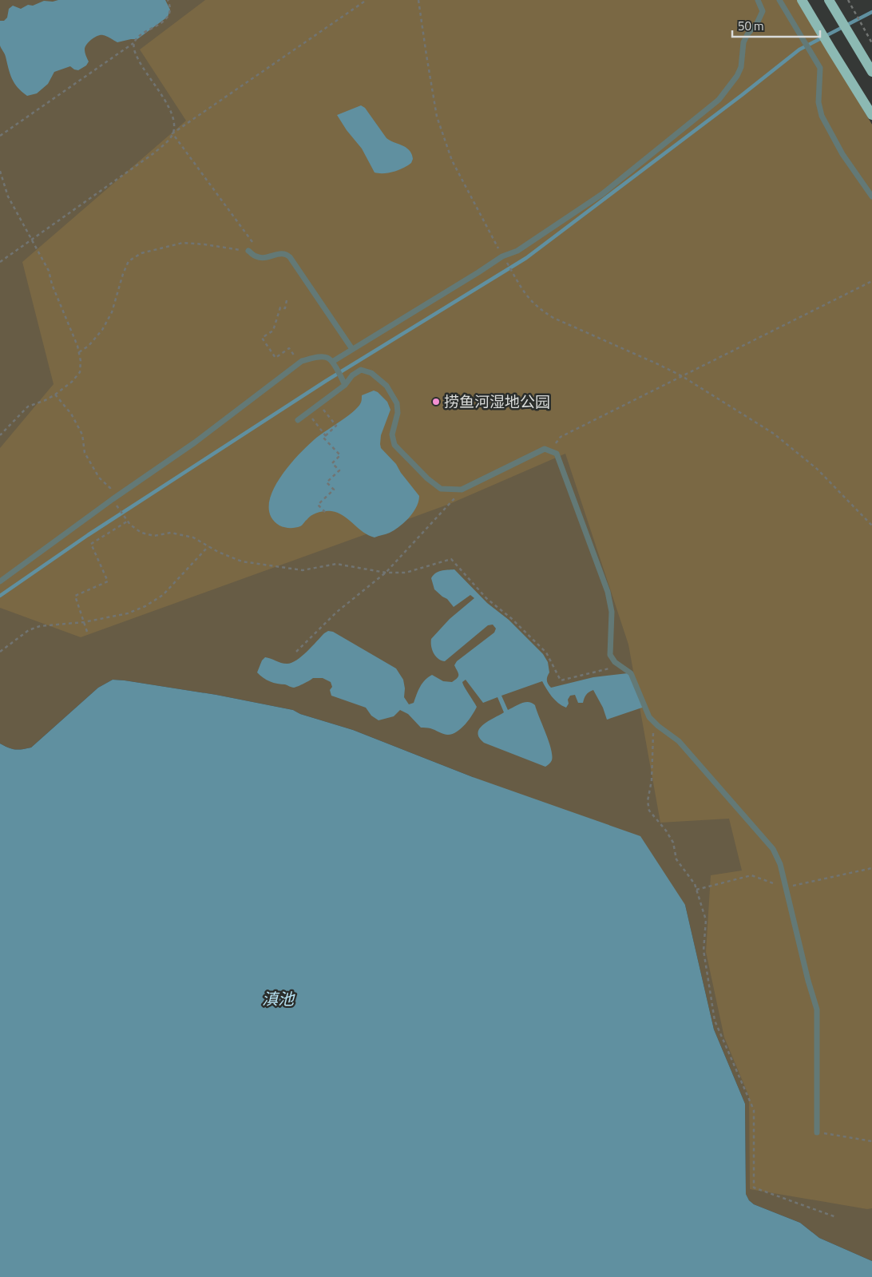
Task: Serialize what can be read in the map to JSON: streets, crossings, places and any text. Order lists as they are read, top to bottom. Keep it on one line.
{"water":["滇池"],"places":["捞鱼河湿地公园"],"scale_bar":"50 m"}
